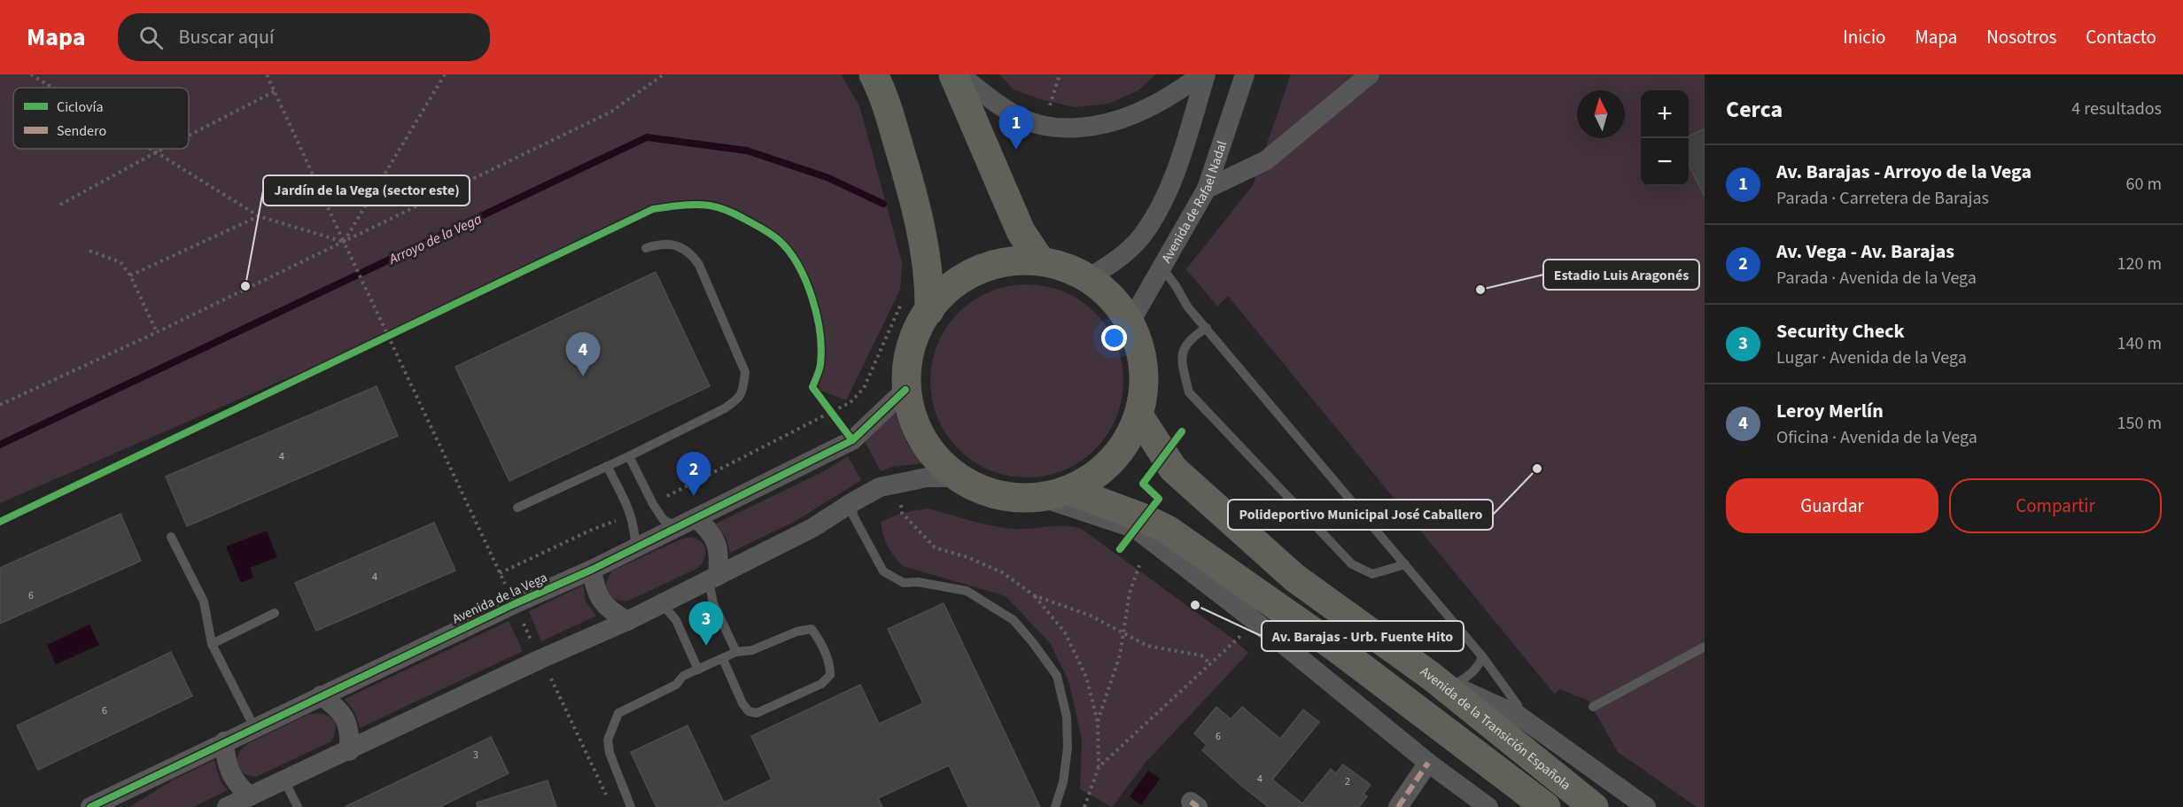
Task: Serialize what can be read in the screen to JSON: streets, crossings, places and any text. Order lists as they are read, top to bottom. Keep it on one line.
{"streets":{"main road":["Avenida de la Transición Española"],"street":["Avenida de Rafael Nadal","Avenida de la Vega"]},"water":["Arroyo de la Vega"],"places":["Jardín de la Vega (sector este)","Estadio Luis Aragonés","Polideportivo Municipal José Caballero","Av. Barajas - Urb. Fuente Hito"],"house_numbers":["4","4","6","6","6","3","4","2"],"legend":["Ciclovía","Sendero"],"north":"top","page":{"header":"Mapa","search":"Buscar aquí","nav":["Inicio","Mapa","Nosotros","Contacto"],"heading":["Cerca","4 resultados"],"map_buttons":["+","−"],"pins":["1","4","2","3"],"list":[{"mark":"1","name":"Av. Barajas - Arroyo de la Vega","note":"Parada · Carretera de Barajas","value":"60 m"},{"mark":"2","name":"Av. Vega - Av. Barajas","note":"Parada · Avenida de la Vega","value":"120 m"},{"mark":"3","name":"Security Check","note":"Lugar · Avenida de la Vega","value":"140 m"},{"mark":"4","name":"Leroy Merlín","note":"Oficina · Avenida de la Vega","value":"150 m"}],"buttons":["Guardar","Compartir"]}}
